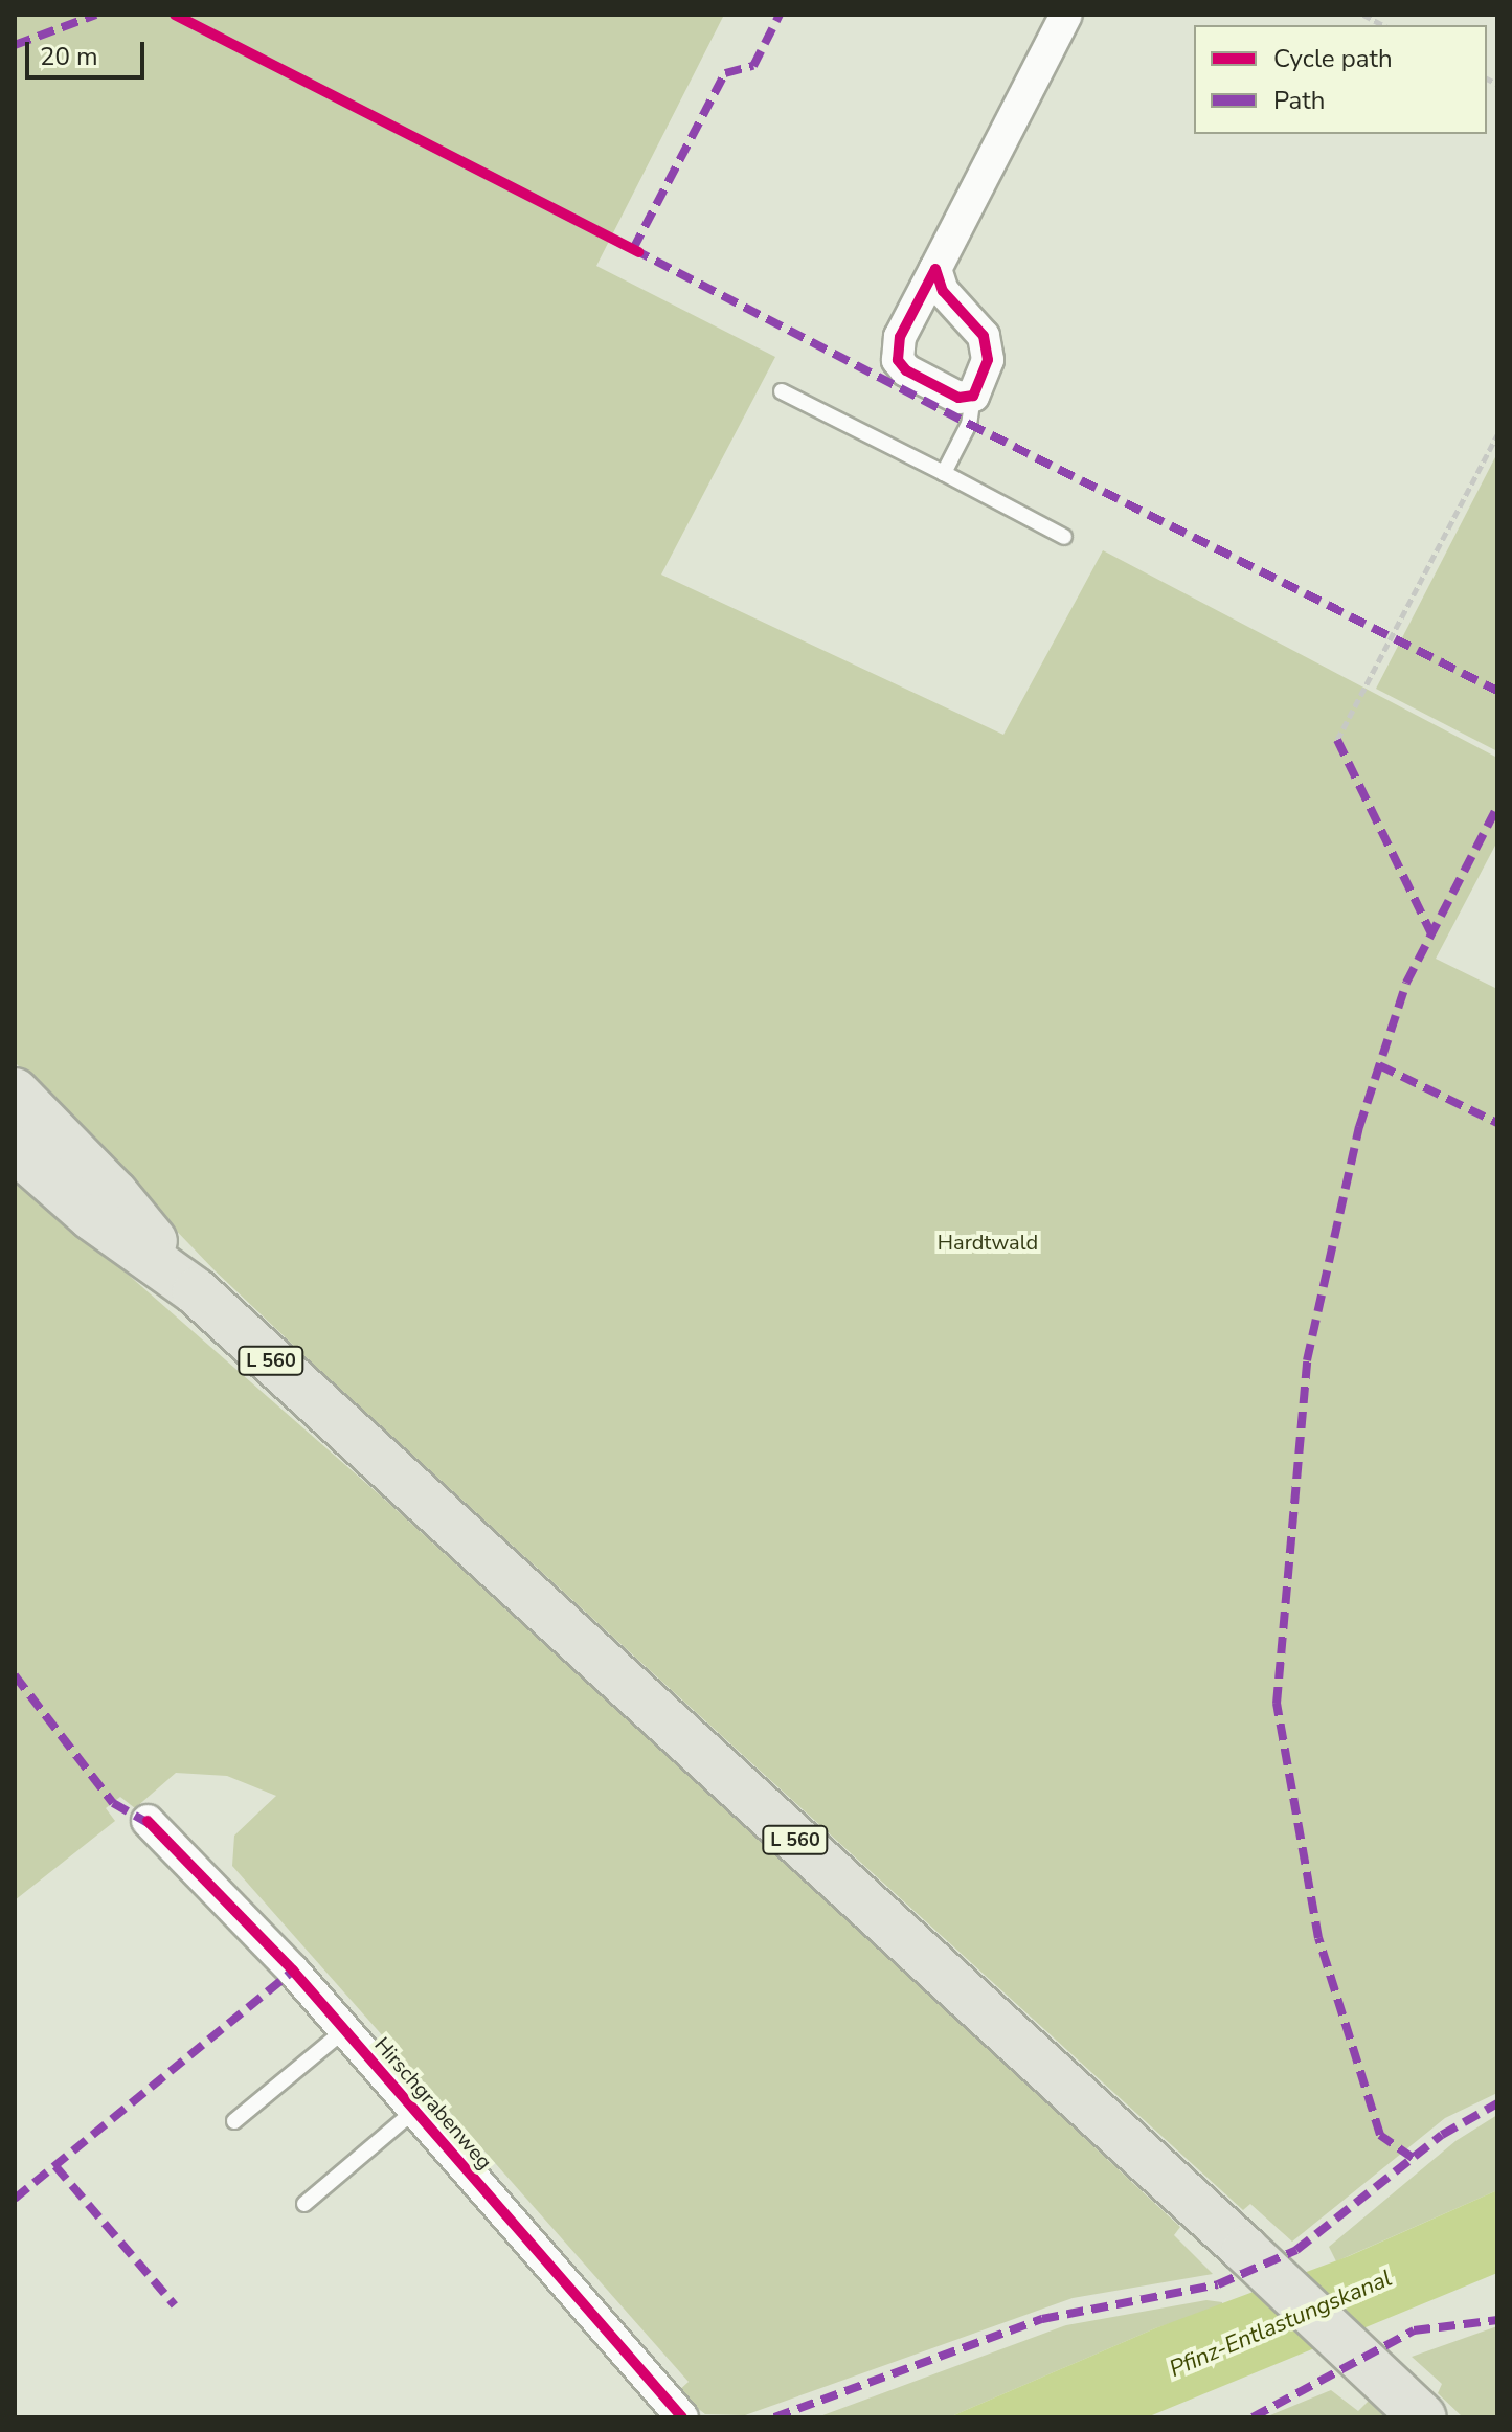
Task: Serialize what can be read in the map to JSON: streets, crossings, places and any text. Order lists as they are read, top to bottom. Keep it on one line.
{"streets":{"main road":["L 560"],"street":["Hirschgrabenweg"]},"water":["Pfinz-Entlastungskanal"],"parks":["Hardtwald"],"legend":["Cycle path","Path"],"scale_bar":"20 m"}
